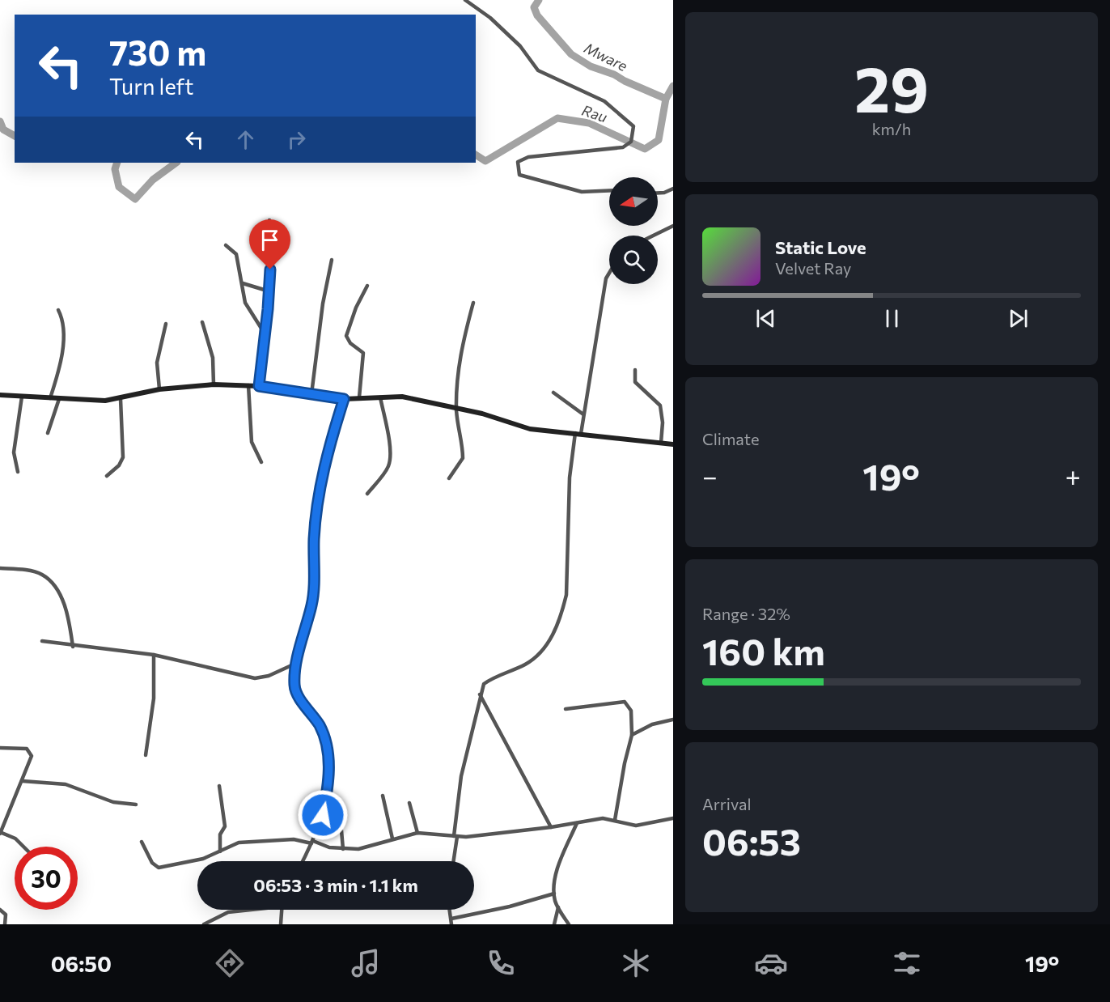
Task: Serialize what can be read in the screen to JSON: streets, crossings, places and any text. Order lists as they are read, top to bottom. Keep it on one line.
{"water":["Mware","Rau"],"north":"left","page":{"tile":[["29","km/h"],"Climate",["Range · 32%","160 km"],["Arrival","06:53"]],"turn":["730 m","Turn left"],"song":["Static Love","Velvet Ray"],"heat":["−","19°","+"],"limit":"30","trip":"06:53 · 3 min · 1.1 km","tabs":["06:50","19°"]}}
